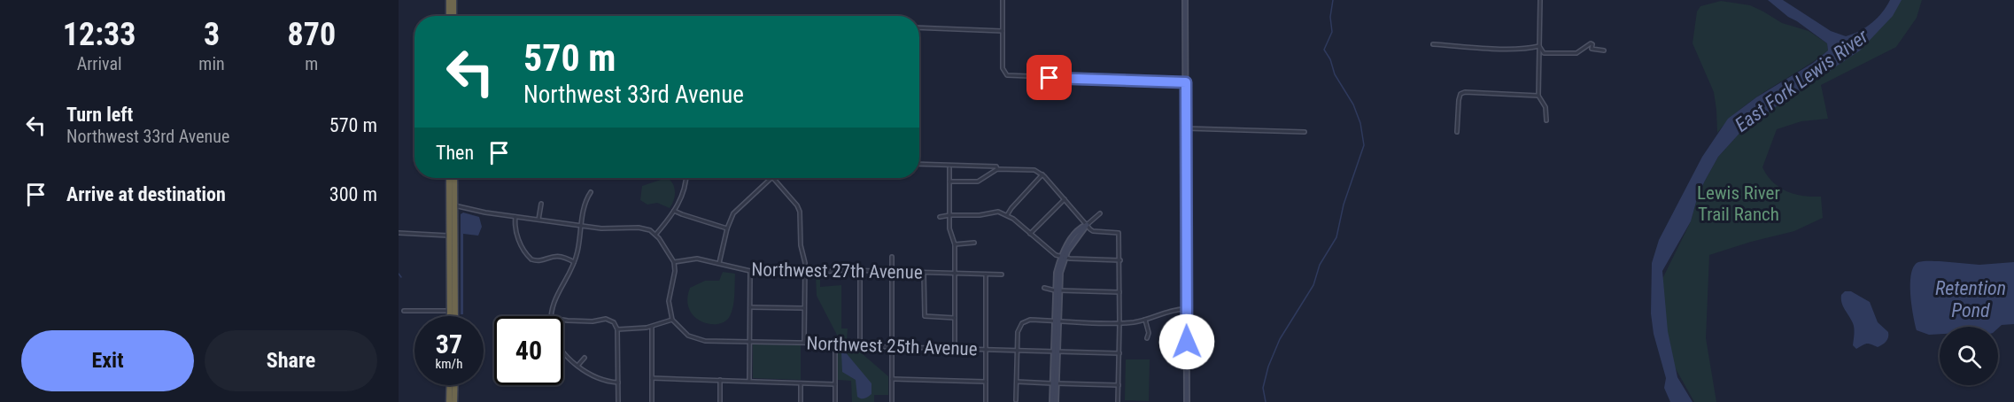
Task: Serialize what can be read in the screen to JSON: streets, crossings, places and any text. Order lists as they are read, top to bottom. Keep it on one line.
{"streets":{"street":["Northwest 27th Avenue","Northwest 25th Avenue"]},"water":["East Fork Lewis River","Retention Pond"],"parks":["Lewis River Trail Ranch"],"page":{"eta":["12:33","Arrival","3","min","870","m"],"turn":["570 m","Northwest 33rd Avenue"],"list":[{"name":"Turn left","note":"Northwest 33rd Avenue","value":"570 m"},{"name":"Arrive at destination","value":"300 m"}],"then":"Then","speed":"37 km/h","limit":"40","buttons":["Exit","Share"]}}
